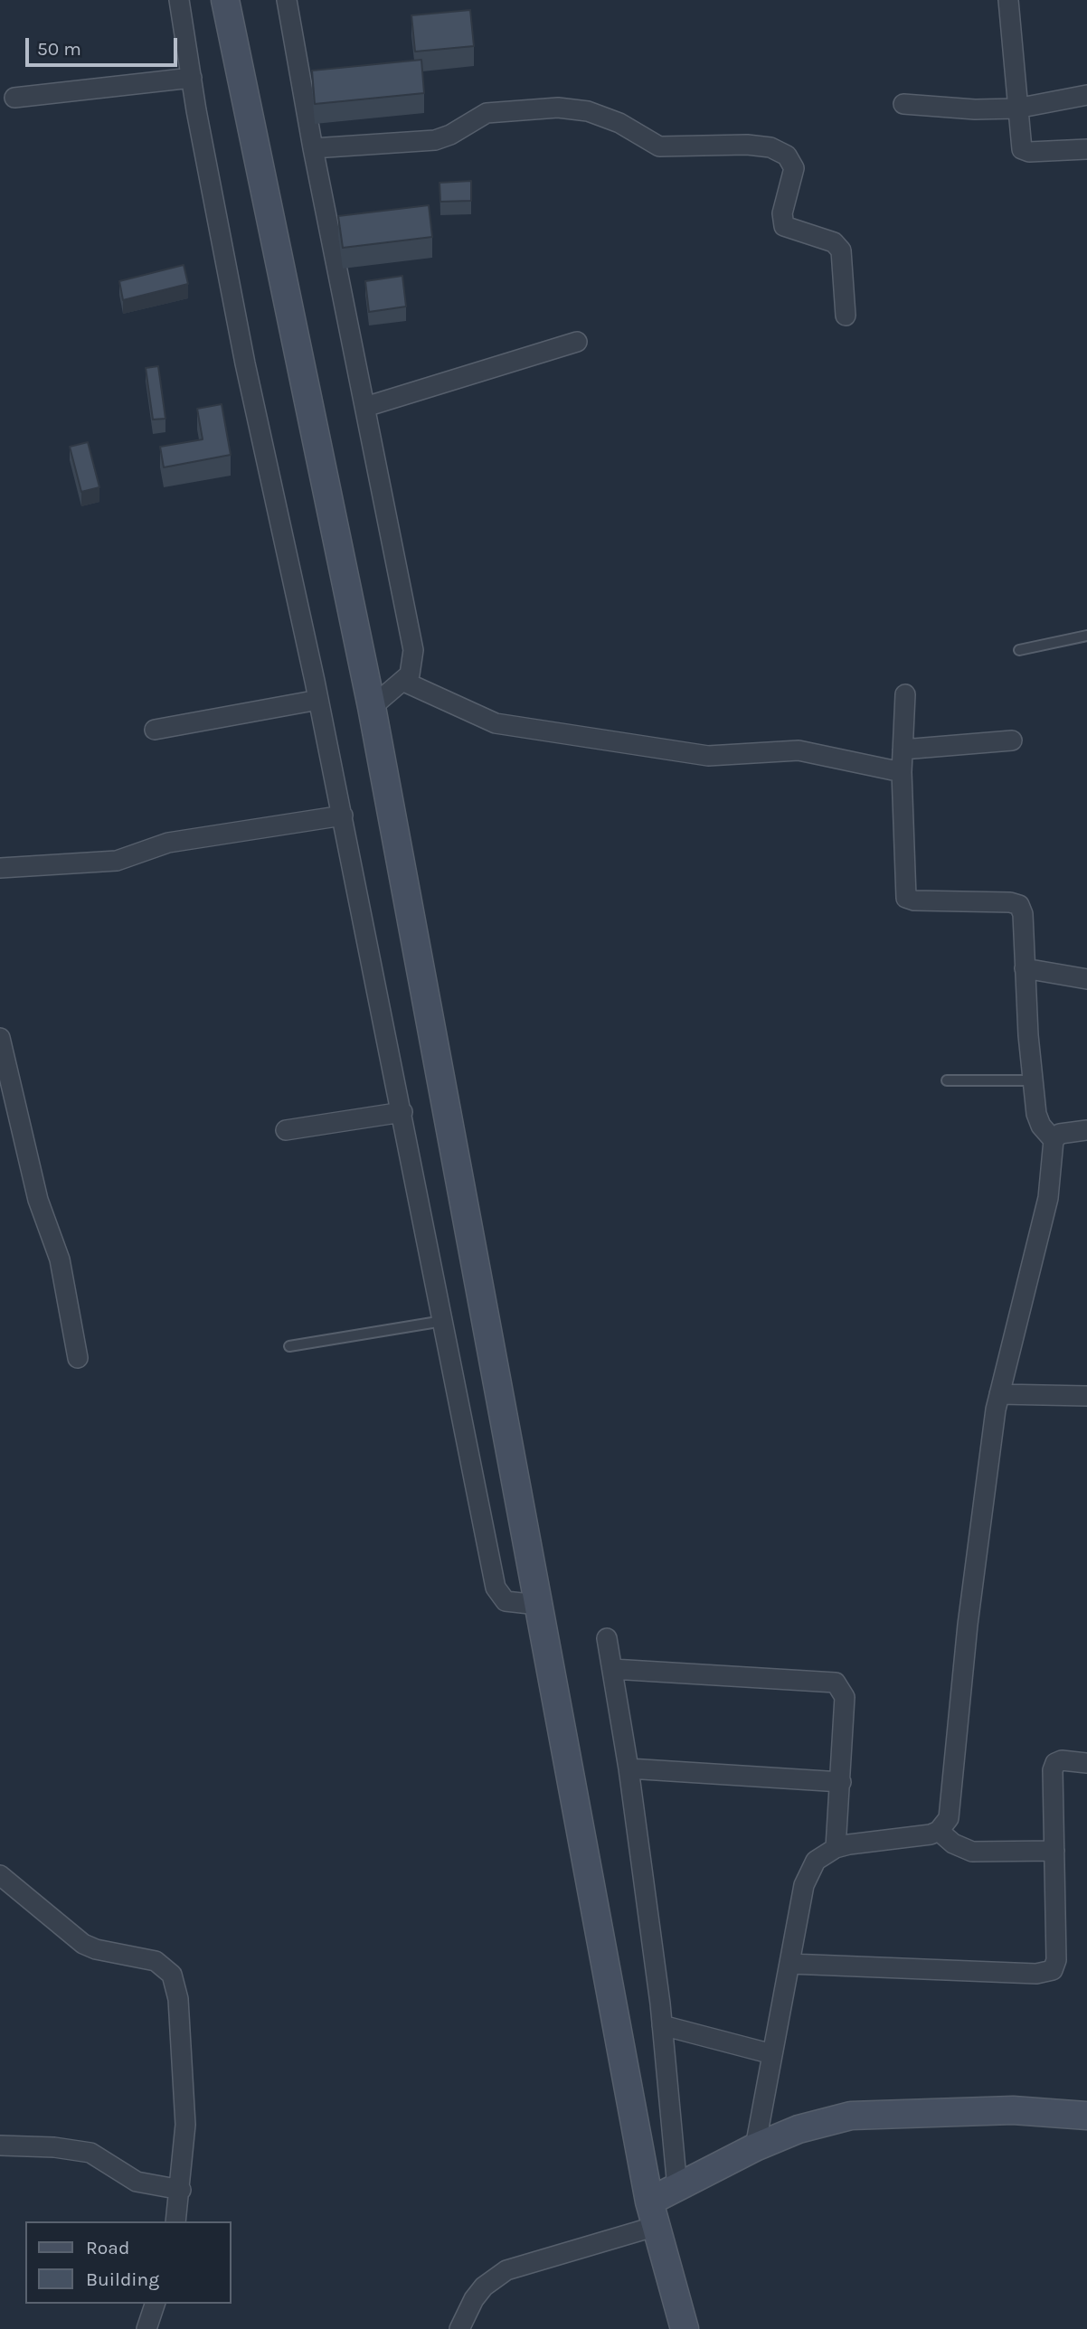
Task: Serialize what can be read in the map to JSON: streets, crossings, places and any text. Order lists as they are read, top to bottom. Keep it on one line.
{"legend":["Road","Building"],"scale_bar":"50 m"}
